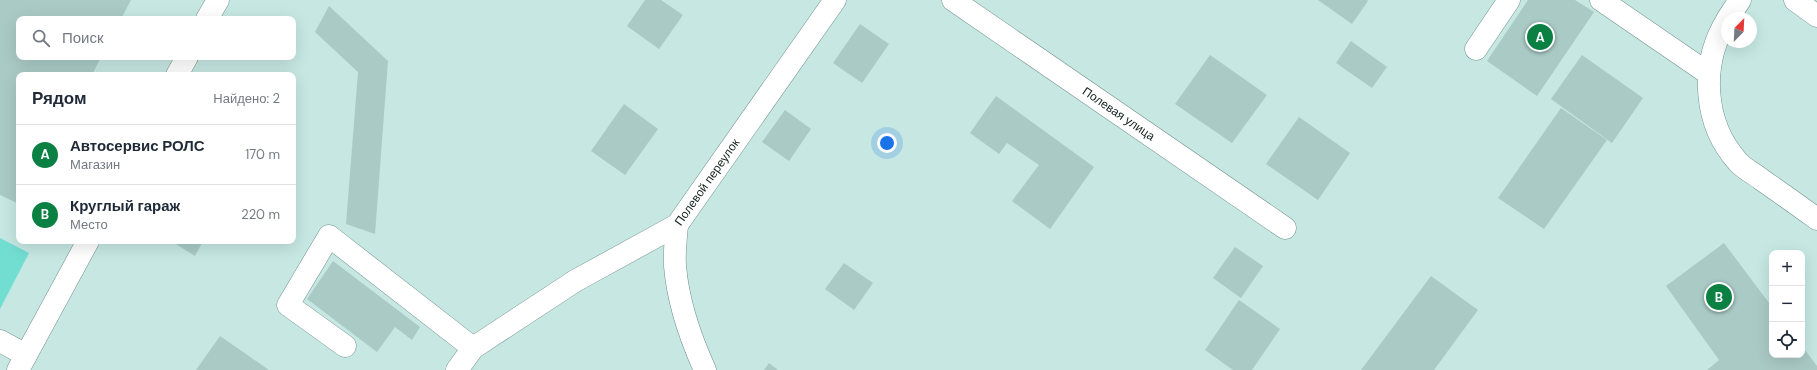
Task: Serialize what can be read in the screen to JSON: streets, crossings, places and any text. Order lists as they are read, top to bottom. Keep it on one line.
{"streets":{"street":["Полевая улица","Полевой переулок"]},"north":"top right","page":{"search":"Поиск","pins":["A","B"],"heading":["Рядом","Найдено: 2"],"list":[{"mark":"A","name":"Автосервис РОЛС","note":"Магазин","value":"170 m"},{"mark":"B","name":"Круглый гараж","note":"Место","value":"220 m"}],"map_buttons":["+","−"]}}
